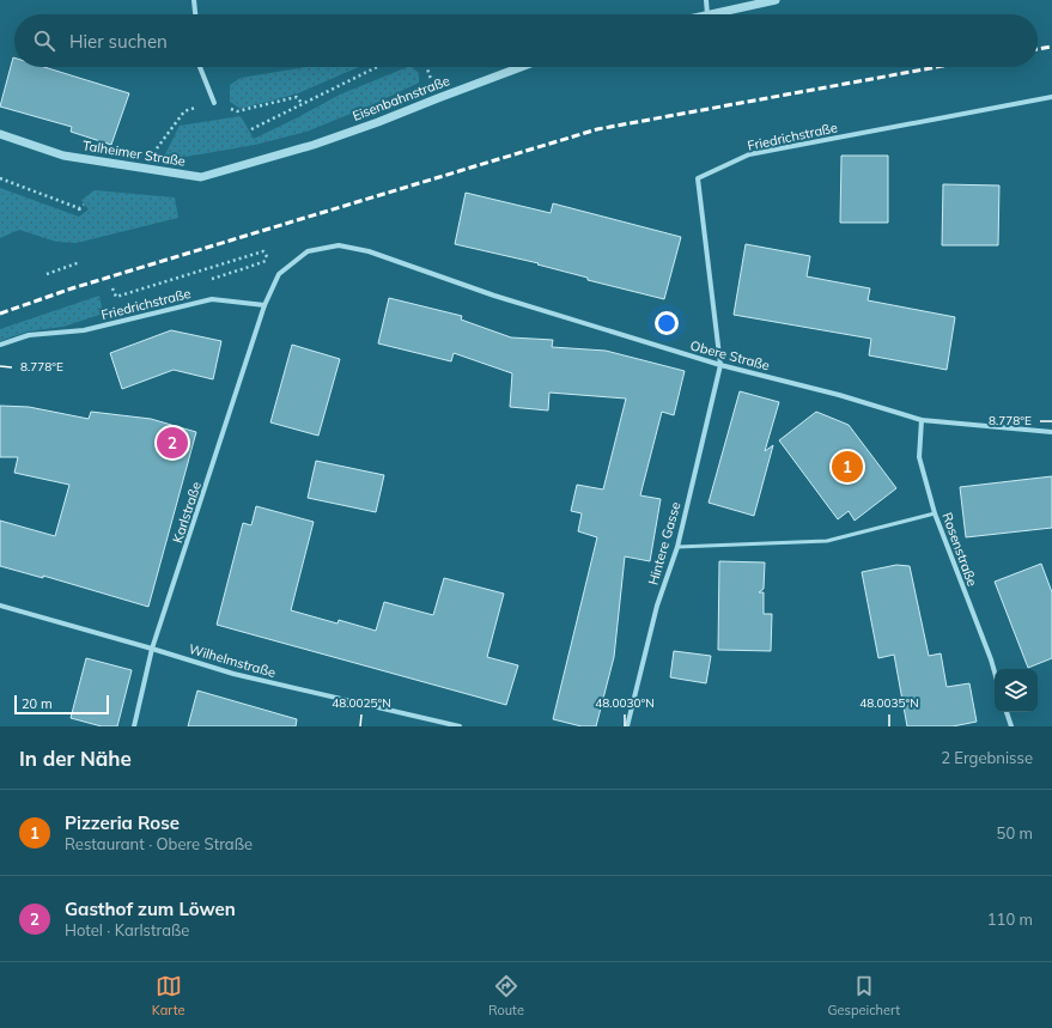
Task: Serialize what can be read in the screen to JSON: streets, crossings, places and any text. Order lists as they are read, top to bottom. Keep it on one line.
{"streets":{"street":["Eisenbahnstraße","Friedrichstraße","Talheimer Straße","Obere Straße","Karlstraße","Hintere Gasse","Rosenstraße","Wilhelmstraße"]},"crossings":[["Eisenbahnstraße","Talheimer Straße"],["Friedrichstraße","Obere Straße"],["Friedrichstraße","Karlstraße"],["Friedrichstraße","Hintere Gasse"],["Obere Straße","Karlstraße"],["Obere Straße","Hintere Gasse"],["Obere Straße","Rosenstraße"],["Karlstraße","Wilhelmstraße"]],"scale_bar":"20 m","page":{"search":"Hier suchen","pins":["2","1"],"scale":"20 m","heading":["In der Nähe","2 Ergebnisse"],"list":[{"mark":"1","name":"Pizzeria Rose","note":"Restaurant · Obere Straße","value":"50 m"},{"mark":"2","name":"Gasthof zum Löwen","note":"Hotel · Karlstraße","value":"110 m"}],"nav":["Karte","Route","Gespeichert"]},"coordinates":["8.778°E","48.0025°N","48.0030°N","48.0035°N"]}
